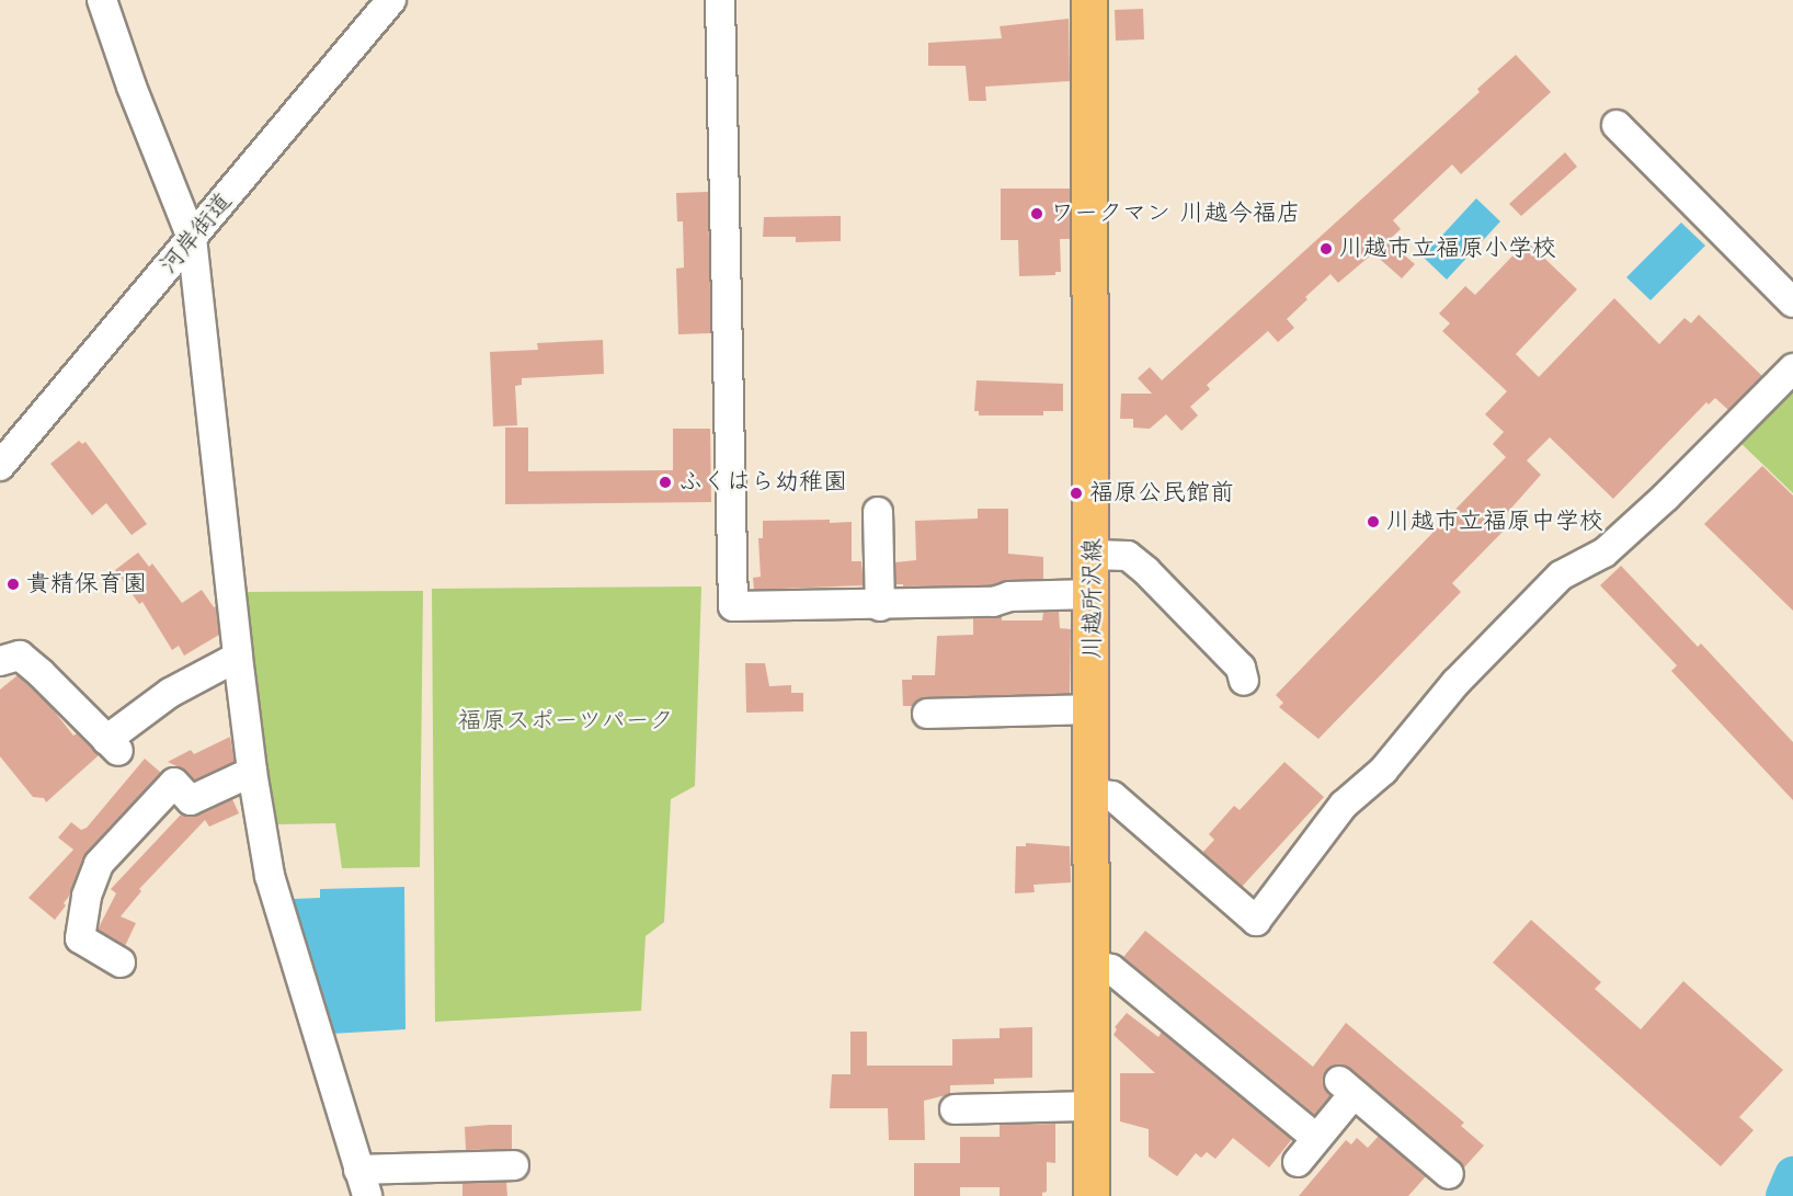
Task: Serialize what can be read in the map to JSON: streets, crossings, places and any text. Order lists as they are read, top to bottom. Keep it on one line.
{"streets":{"main road":["川越所沢線"],"street":["河岸街道"]},"parks":["福原スポーツパーク"],"places":["ワークマン 川越今福店","川越市立福原小学校","ふくはら幼稚園","福原公民館前","川越市立福原中学校","貴精保育園"]}
